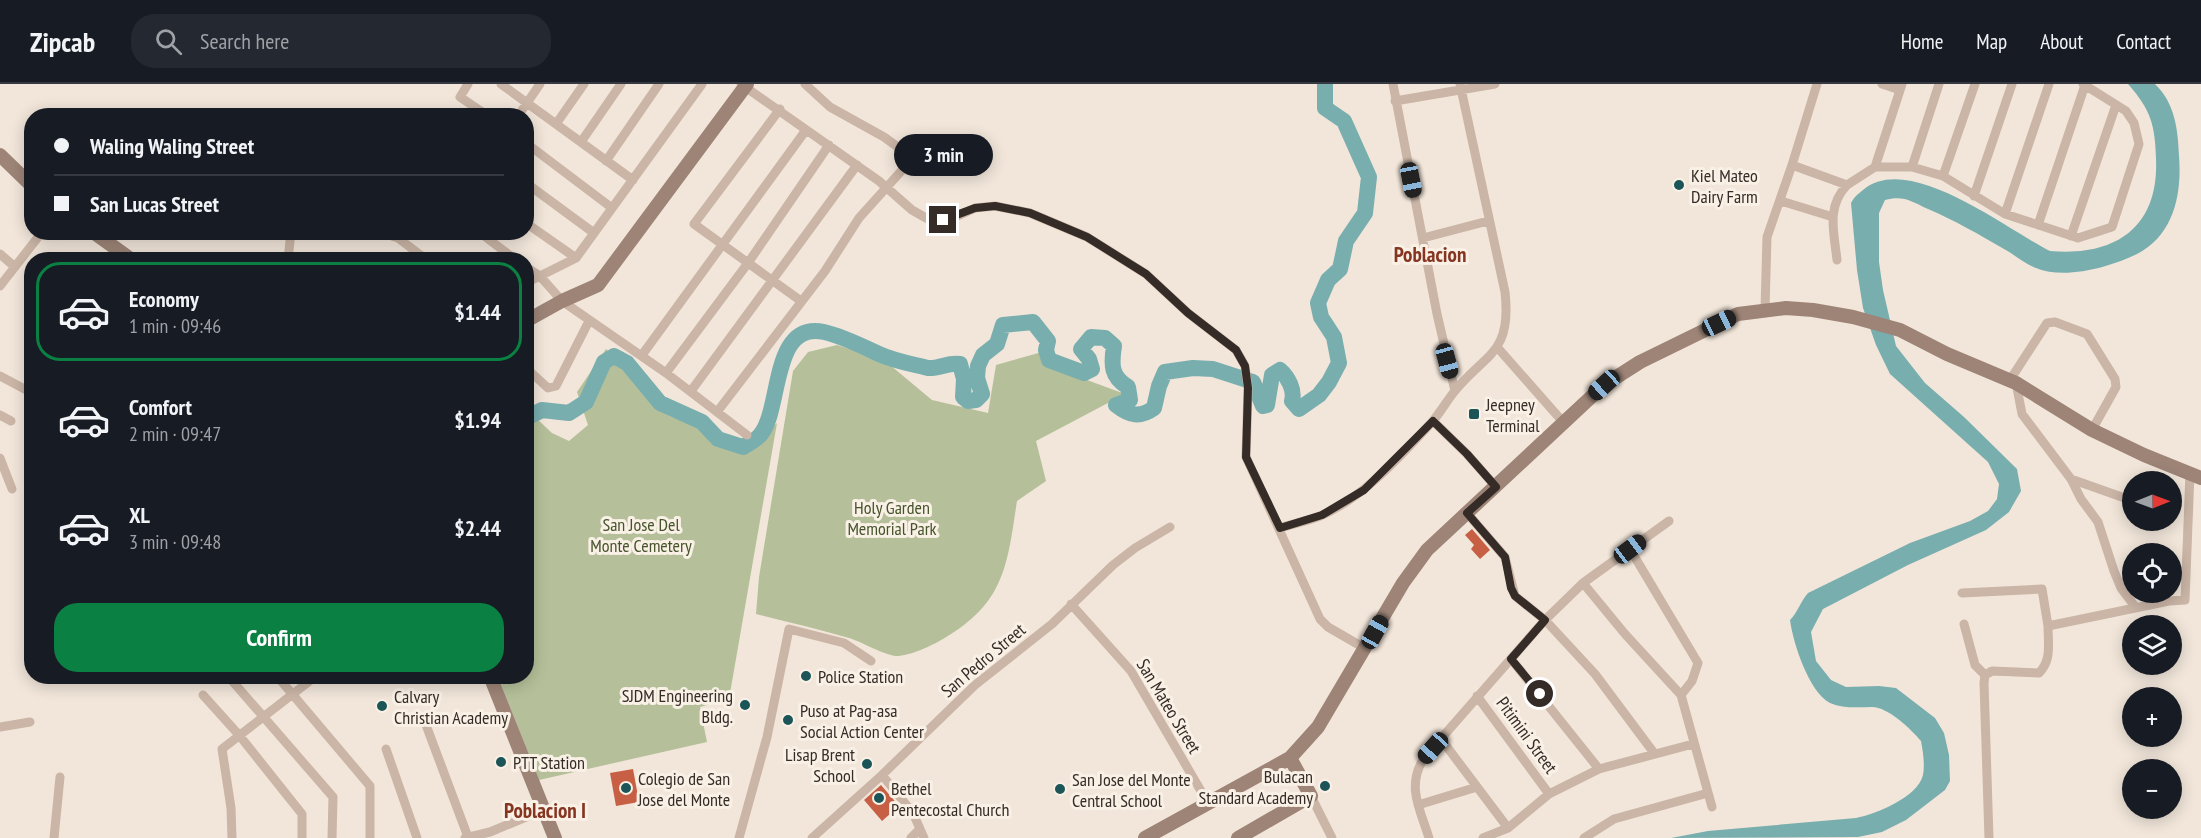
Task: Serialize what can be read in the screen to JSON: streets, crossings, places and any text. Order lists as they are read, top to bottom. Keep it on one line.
{"streets":{"street":["San Pedro Street","San Mateo Street","Pitimini Street"]},"crossings":[["San Pedro Street","San Mateo Street"]],"districts":["Poblacion","Poblacion I"],"parks":["Holy Garden Memorial Park","San Jose Del Monte Cemetery"],"places":{"other":["Kiel Mateo Dairy Farm","Police Station","SJDM Engineering Bldg.","Calvary Christian Academy","Puso at Pag-asa Social Action Center","PTT Station","Lisap Brent School","Bulacan Standard Academy","Colegio de San Jose del Monte","San Jose del Monte Central School","Bethel Pentecostal Church"],"transit":["Jeepney Terminal"]},"north":"right","page":{"header":"Zipcab","search":"Search here","nav":["Home","Map","About","Contact"],"banner":["Waling Waling Street","San Lucas Street"],"bubble":"3 min","list":[{"name":"Economy","note":"1 min · 09:46","value":"$1.44"},{"name":"Comfort","note":"2 min · 09:47","value":"$1.94"},{"name":"XL","note":"3 min · 09:48","value":"$2.44"}],"map_buttons":["+","−"],"buttons":"Confirm"}}
